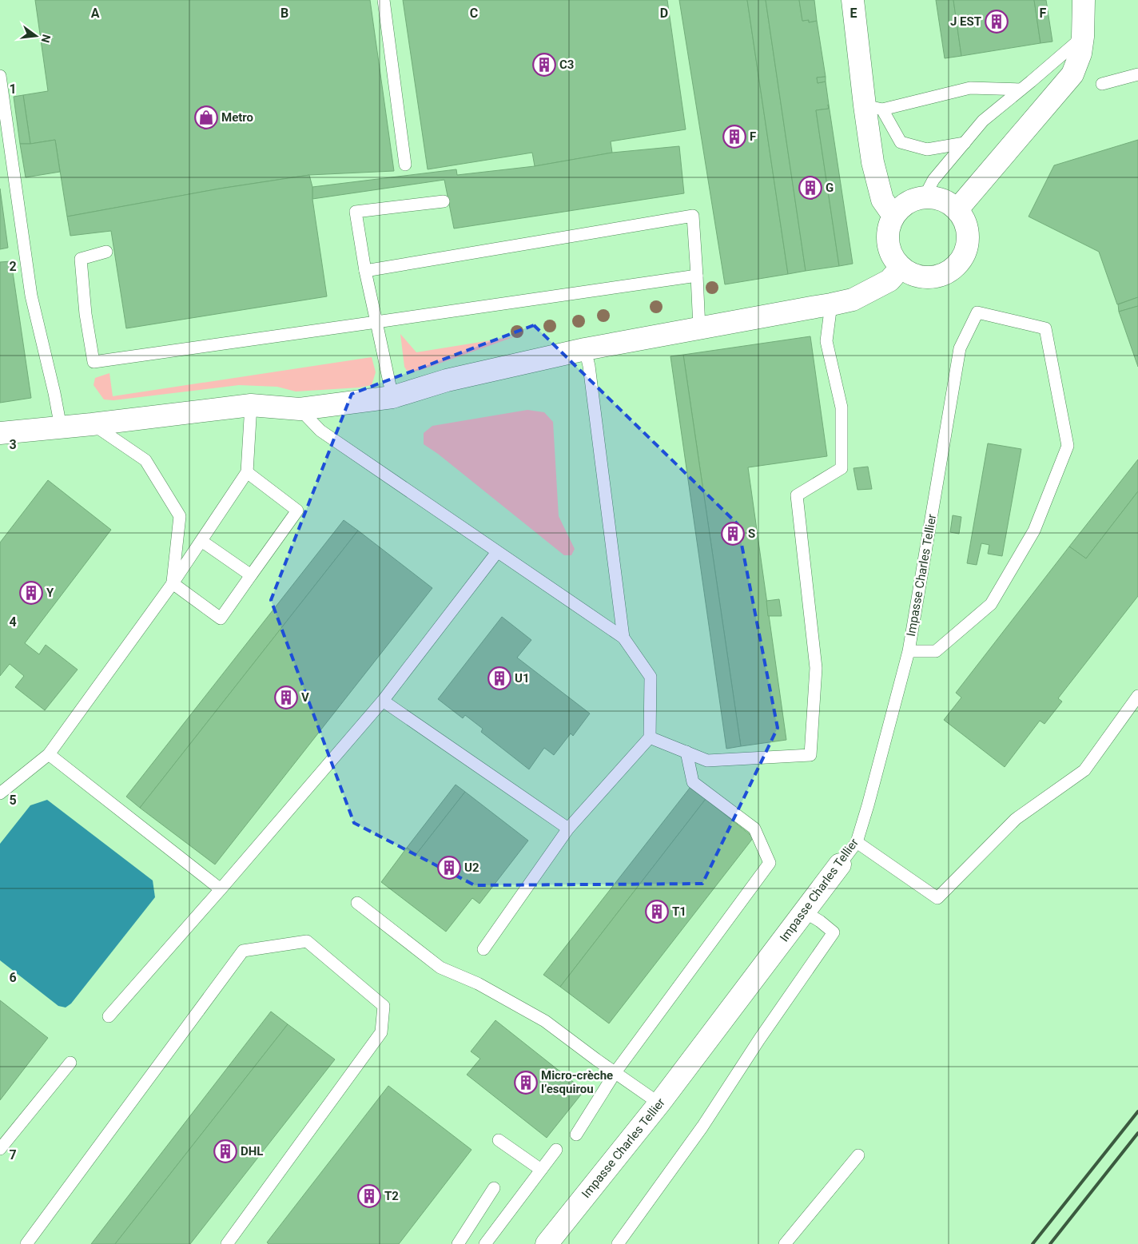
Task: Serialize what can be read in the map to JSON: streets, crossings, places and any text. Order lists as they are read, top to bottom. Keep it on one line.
{"streets":{"street":["Impasse Charles Tellier"]},"places":{"building":["J EST","C3","F","G","S","Y","U1","V","U2","T1","Micro-crèche l’esquirou","DHL","T2"],"shop":["Metro"]},"north":"right","grid":{"columns":["A","B","C","D","E","F"],"rows":["1","2","3","4","5","6","7"]}}
